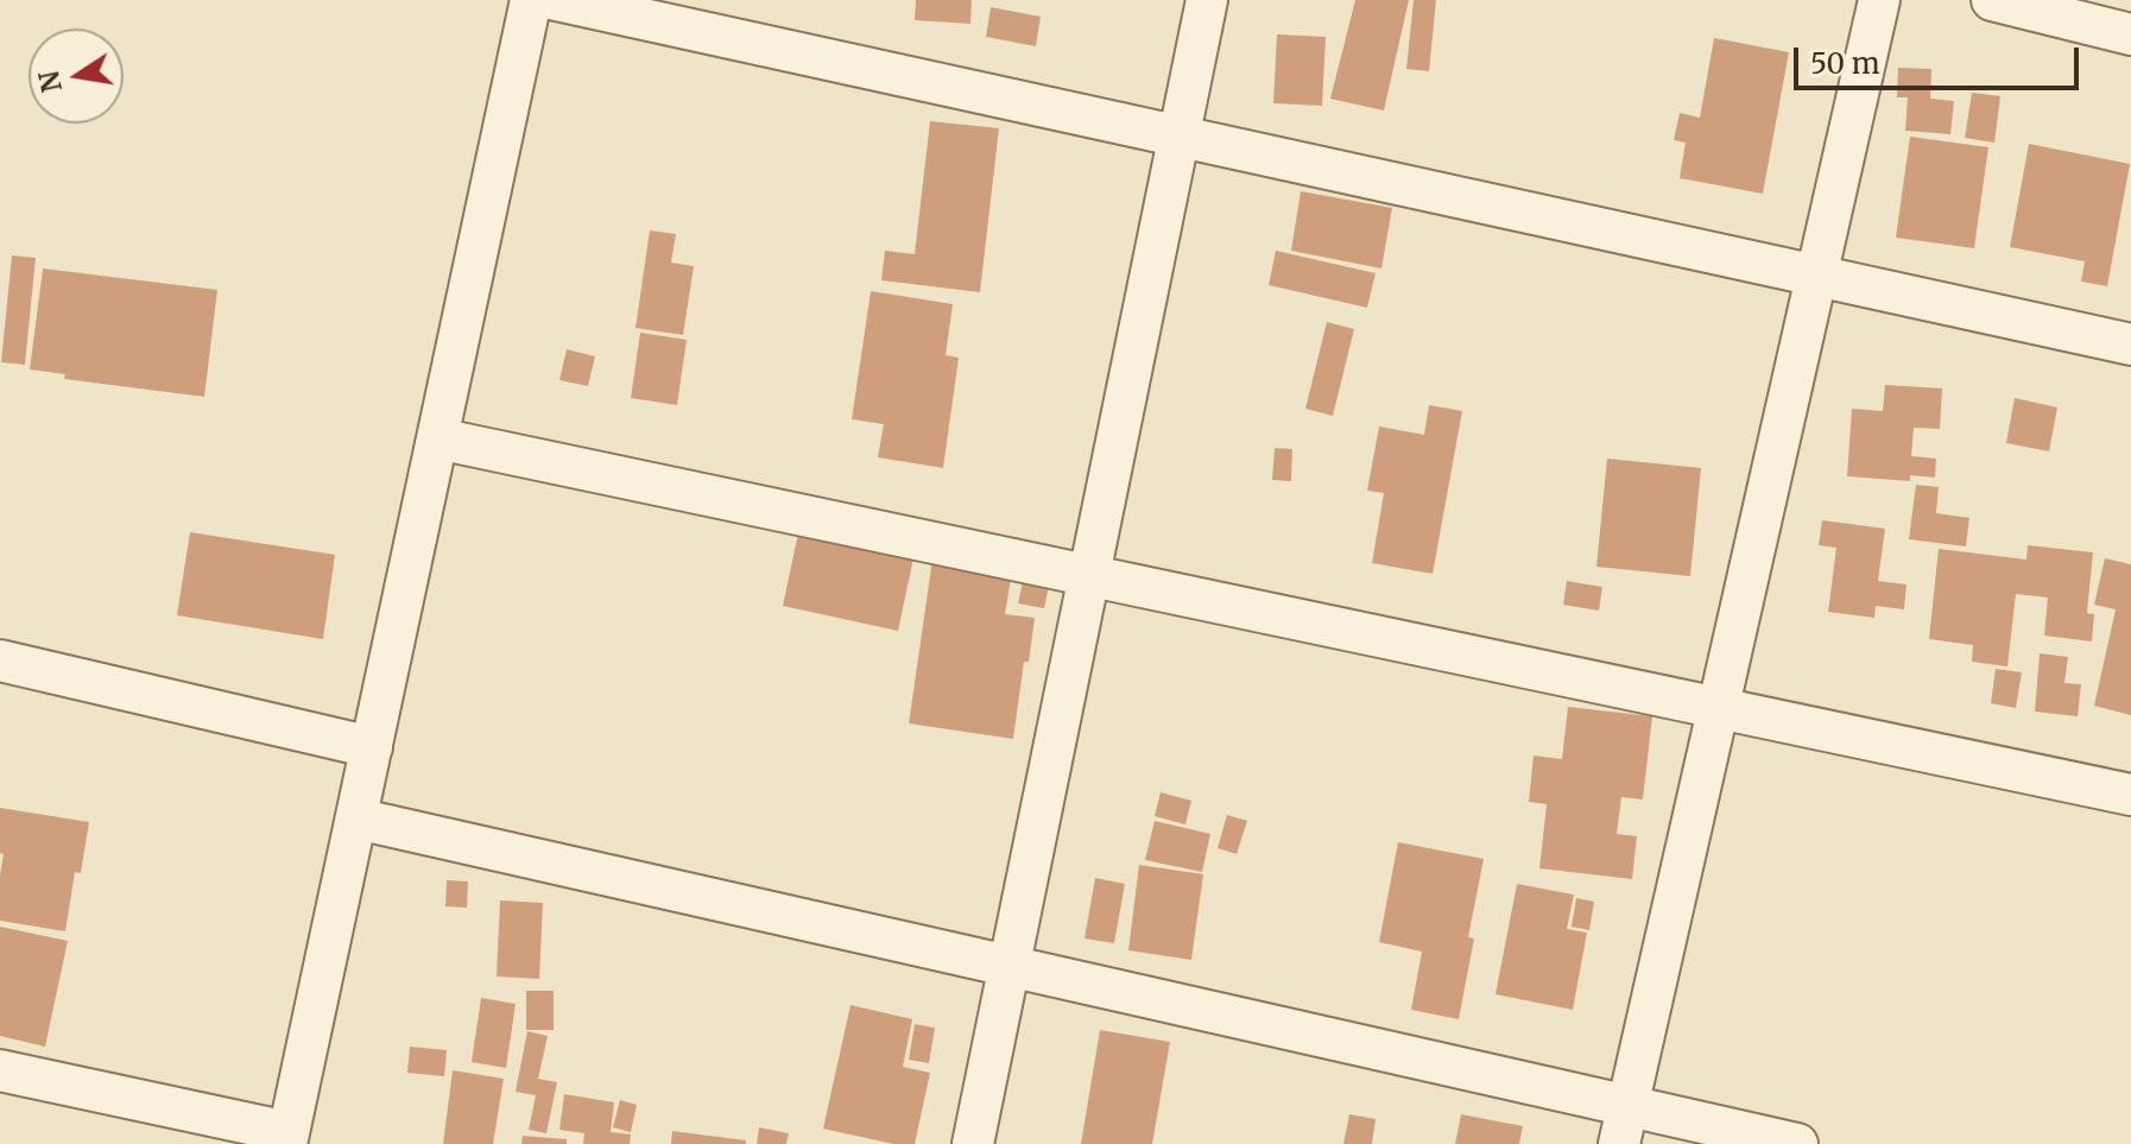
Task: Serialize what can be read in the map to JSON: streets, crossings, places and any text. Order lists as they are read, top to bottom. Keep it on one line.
{"scale_bar":"50 m","north":"left"}
